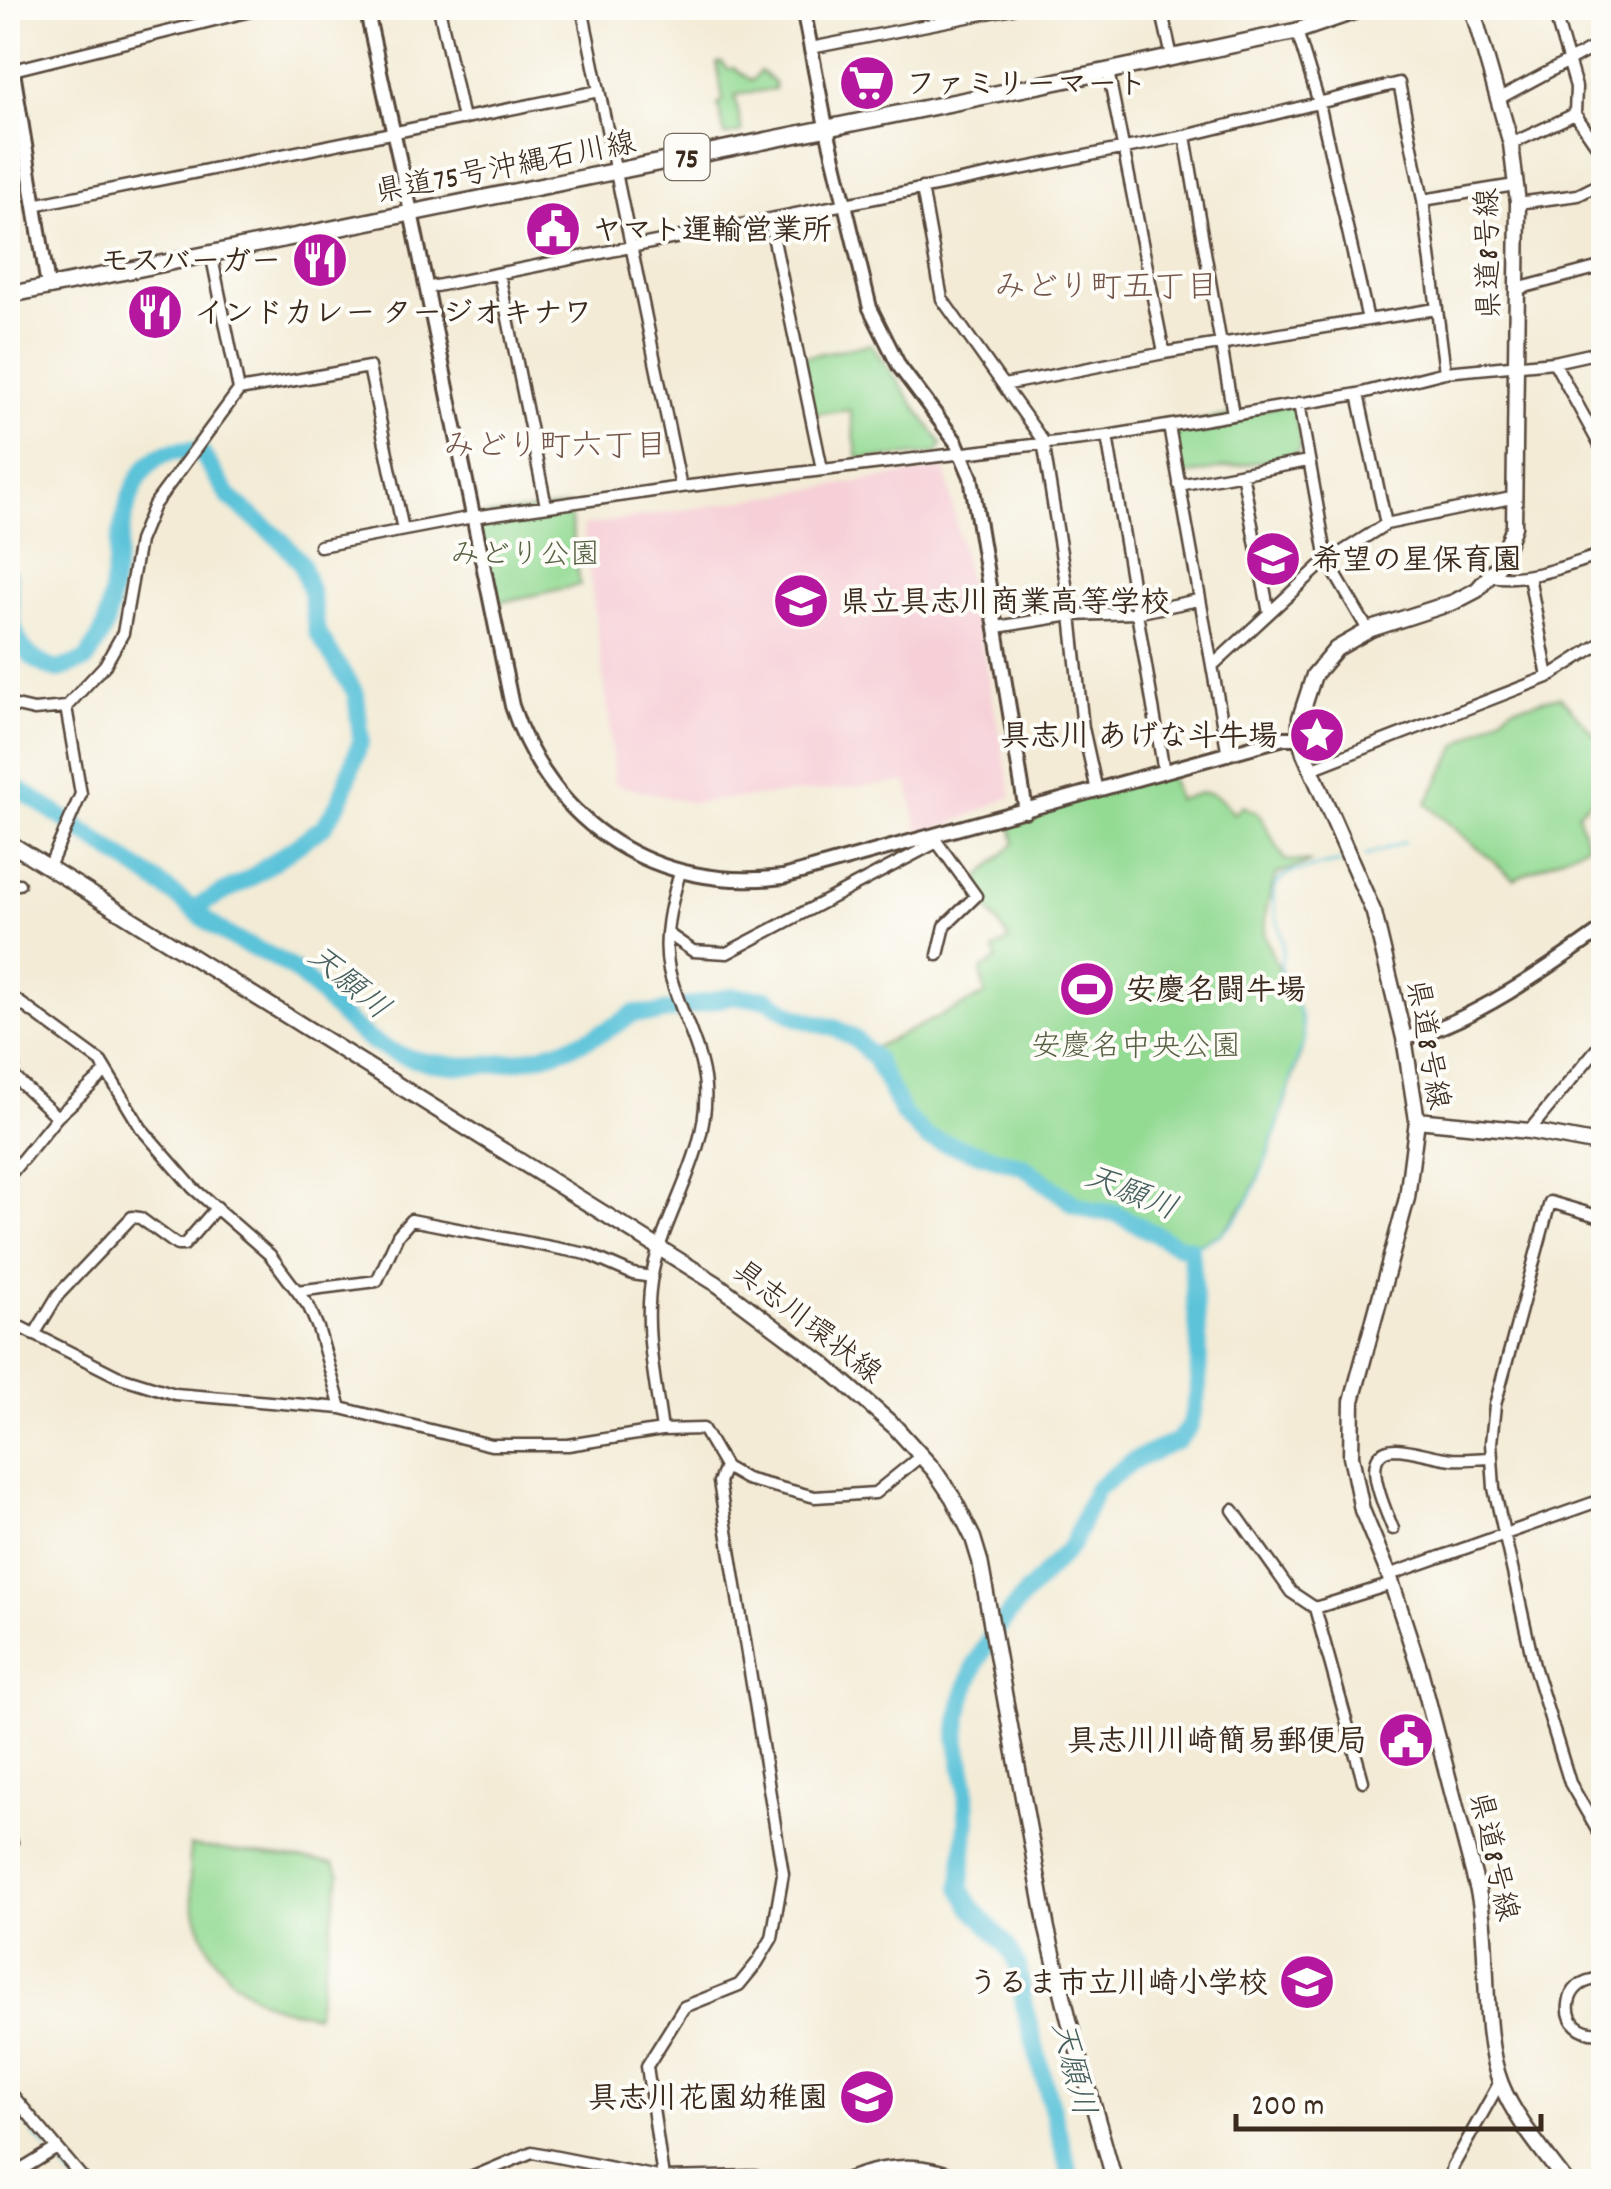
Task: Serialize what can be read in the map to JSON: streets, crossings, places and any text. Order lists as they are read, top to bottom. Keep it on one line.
{"streets":{"main road":["75","県道75号沖縄石川線","県道8号線","具志川環状線"]},"districts":["みどり町五丁目","みどり町六丁目"],"water":["天願川"],"parks":["みどり公園","安慶名中央公園"],"places":{"supermarket":["ファミリーマート"],"public building":["ヤマト運輸営業所","具志川川崎簡易郵便局"],"restaurant":["モスバーガー","インドカレー タージオキナワ"],"school or university":["希望の星保育園","県立具志川商業高等学校","うるま市立川崎小学校","具志川花園幼稚園"],"place":["具志川 あげな斗牛場"],"sports":["安慶名闘牛場"]},"scale_bar":"200 m"}
